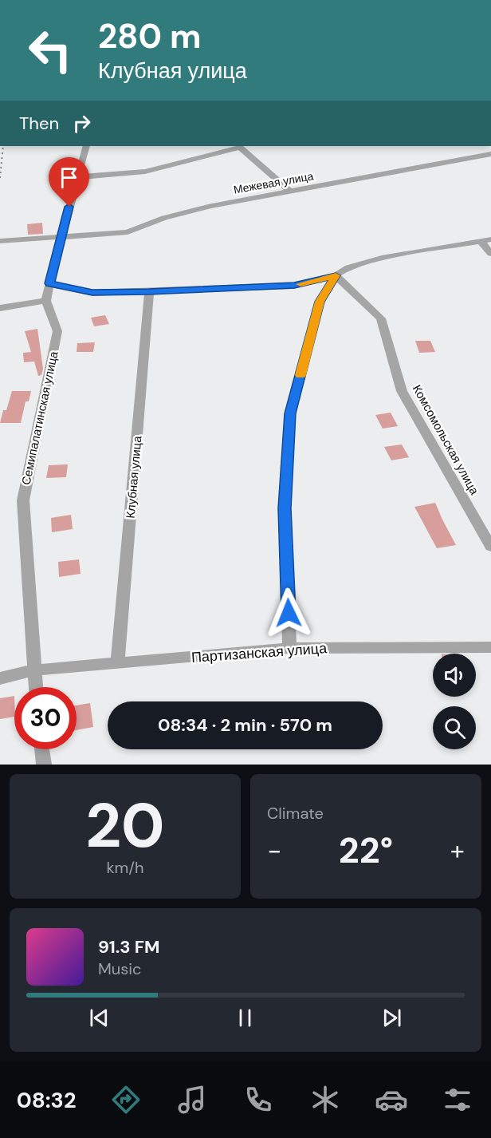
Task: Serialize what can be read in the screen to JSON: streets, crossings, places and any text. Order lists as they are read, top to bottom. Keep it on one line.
{"streets":{"street":["Межевая улица","Семипалатинская улица","Комсомольская улица","Клубная улица","Партизанская улица"]},"crossings":[["Семипалатинская улица","Партизанская улица"],["Клубная улица","Партизанская улица"]],"page":{"turn":["280 m","Клубная улица"],"then":"Then","limit":"30","trip":"08:34 · 2 min · 570 m","tile":[["20","km/h"],"Climate"],"heat":["−","22°","+"],"song":["91.3 FM","Music"],"tabs":"08:32"}}
